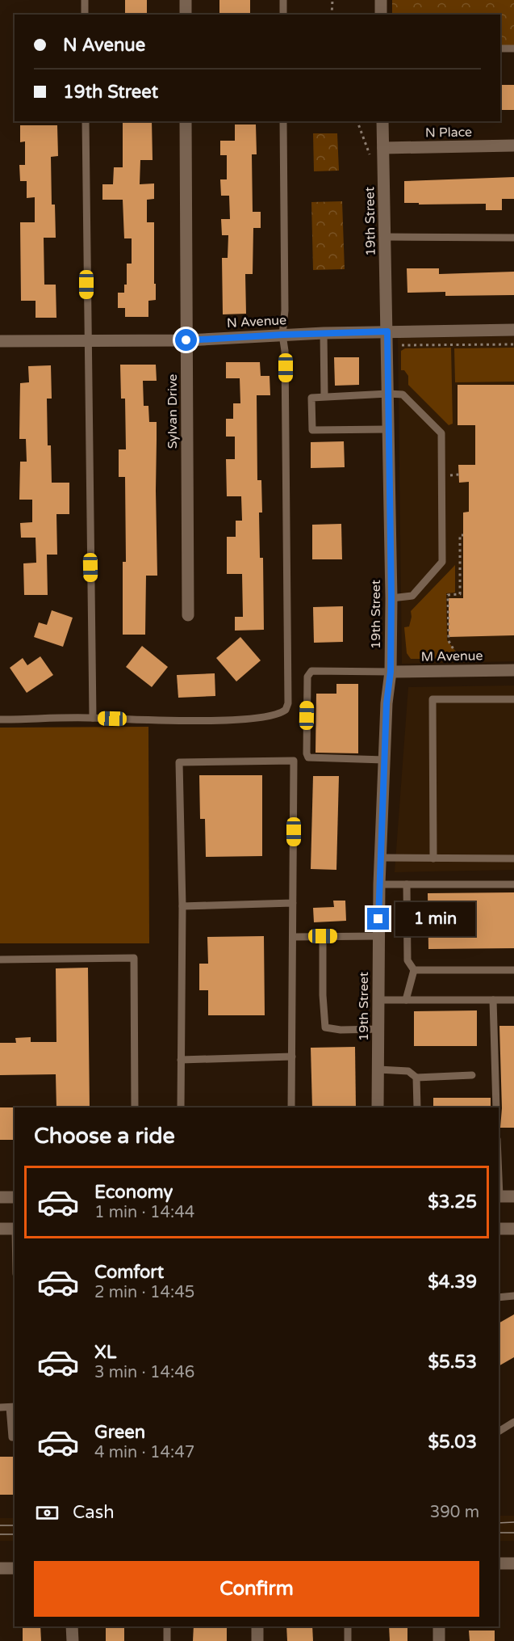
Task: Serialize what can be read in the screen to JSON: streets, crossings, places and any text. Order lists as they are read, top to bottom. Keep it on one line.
{"streets":{"street":["N Place","19th Street","N Avenue","Sylvan Drive","M Avenue"]},"crossings":[["N Place","19th Street"],["19th Street","N Avenue"],["19th Street","M Avenue"],["N Avenue","Sylvan Drive"]],"page":{"banner":["N Avenue","19th Street"],"bubble":"1 min","heading":"Choose a ride","list":[{"name":"Economy","note":"1 min · 14:44","value":"$3.25"},{"name":"Comfort","note":"2 min · 14:45","value":"$4.39"},{"name":"XL","note":"3 min · 14:46","value":"$5.53"},{"name":"Green","note":"4 min · 14:47","value":"$5.03"}],"pay":["Cash","390 m"],"buttons":"Confirm"}}
